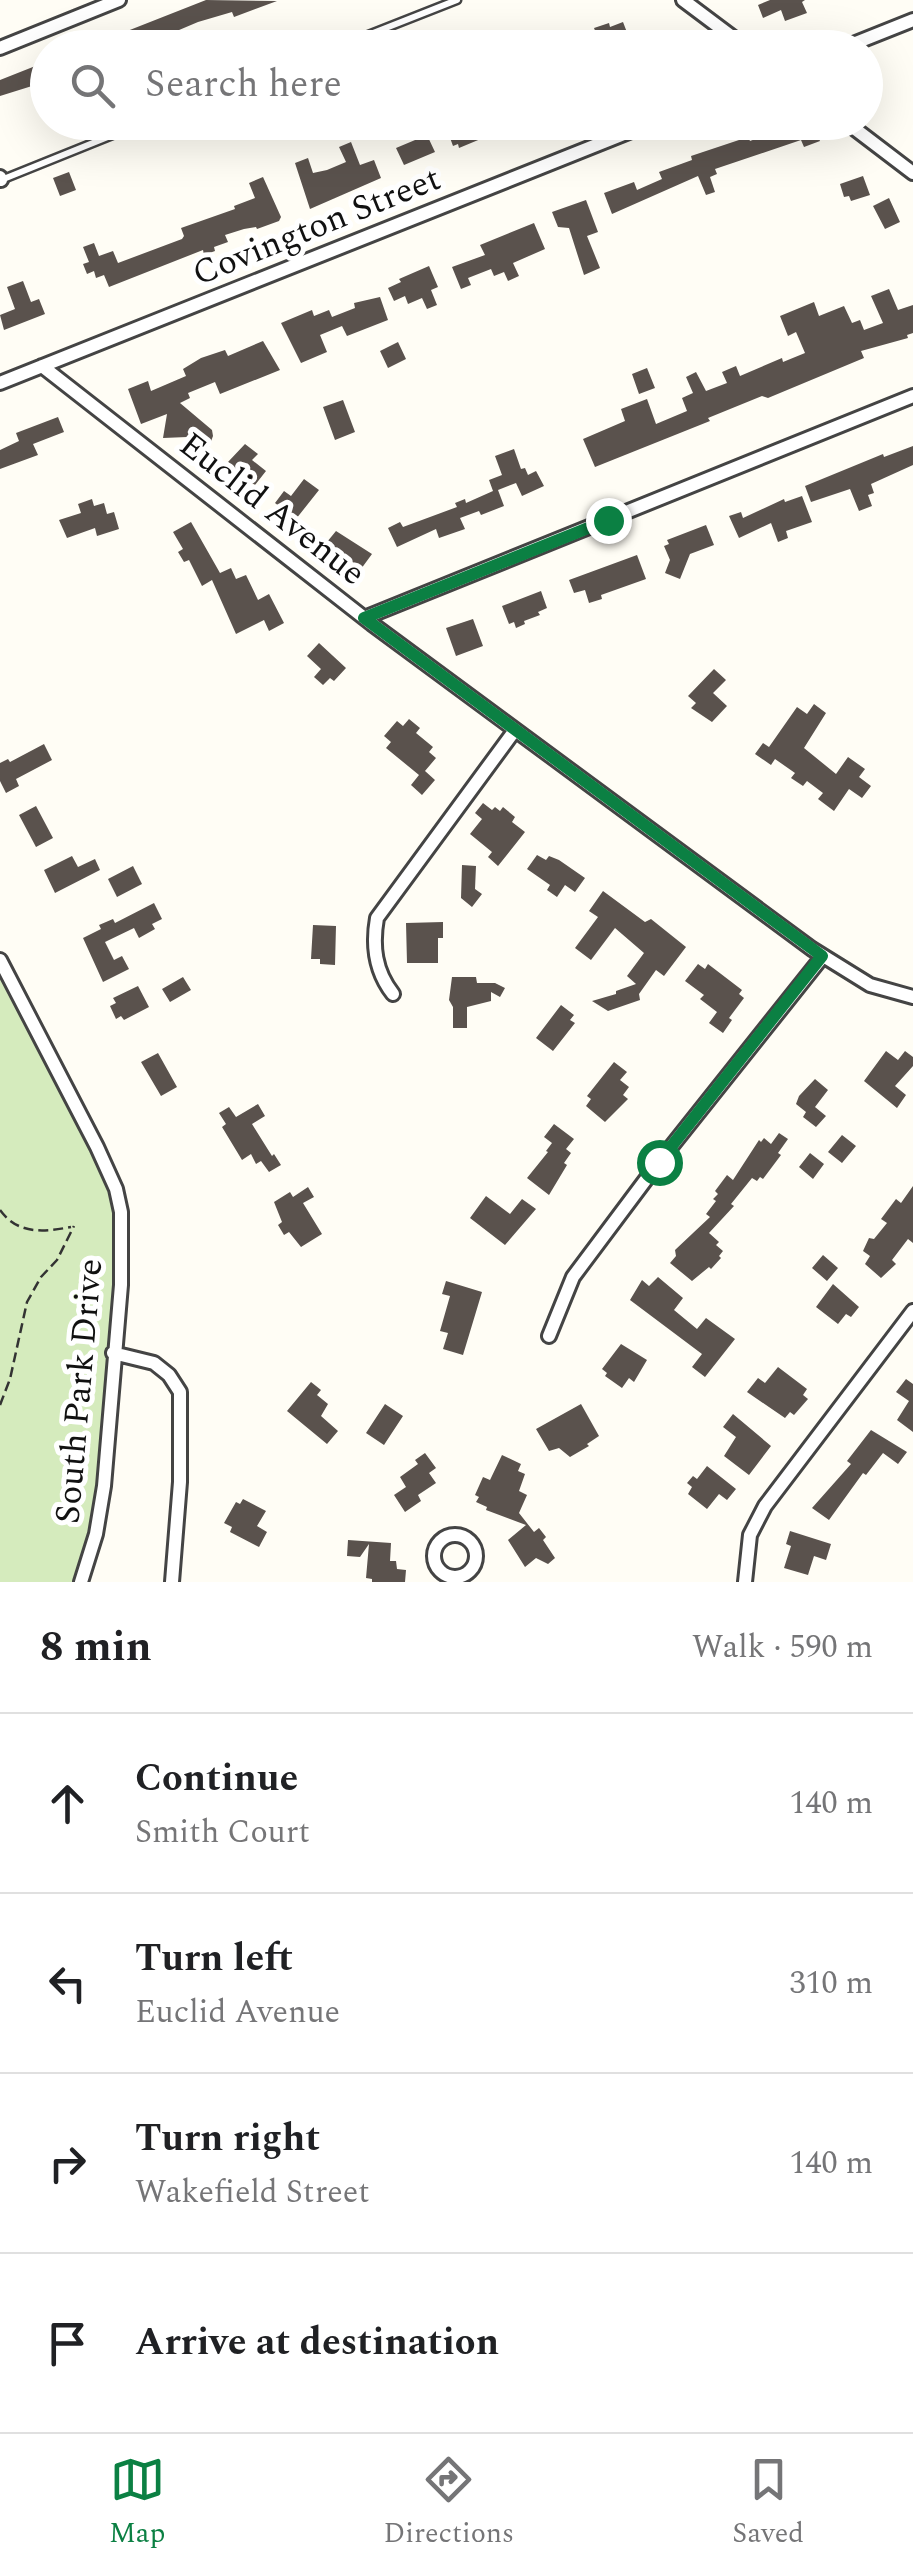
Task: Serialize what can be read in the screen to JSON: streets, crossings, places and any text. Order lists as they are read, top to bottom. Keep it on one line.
{"streets":{"street":["Covington Street","Euclid Avenue","South Park Drive"]},"crossings":[["Covington Street","Euclid Avenue"]],"page":{"search":"Search here","heading":["8 min","Walk · 590 m"],"list":[["Continue","Smith Court","140 m"],["Turn left","Euclid Avenue","310 m"],["Turn right","Wakefield Street","140 m"],"Arrive at destination"],"nav":["Map","Directions","Saved"]}}
